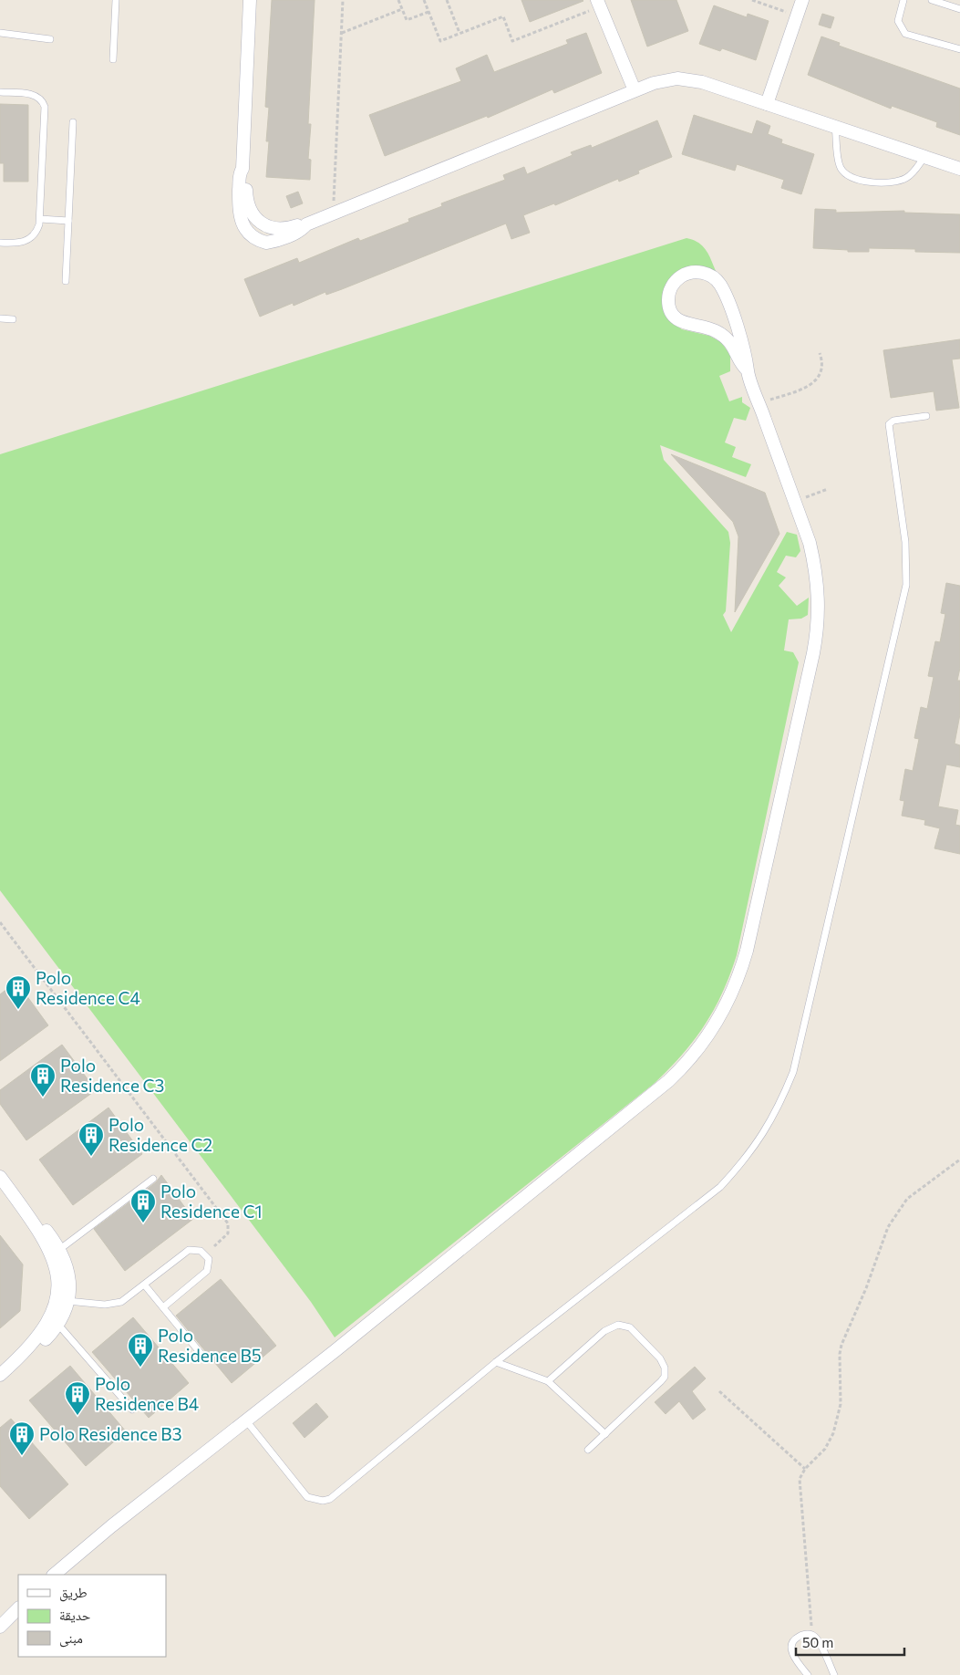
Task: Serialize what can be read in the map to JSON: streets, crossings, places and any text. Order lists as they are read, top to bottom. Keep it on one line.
{"places":{"building":["Polo Residence C4","Polo Residence C3","Polo Residence C2","Polo Residence C1","Polo Residence B5","Polo Residence B4","Polo Residence B3"]},"legend":["طريق","حديقة","مبنى"],"scale_bar":"50 m"}
